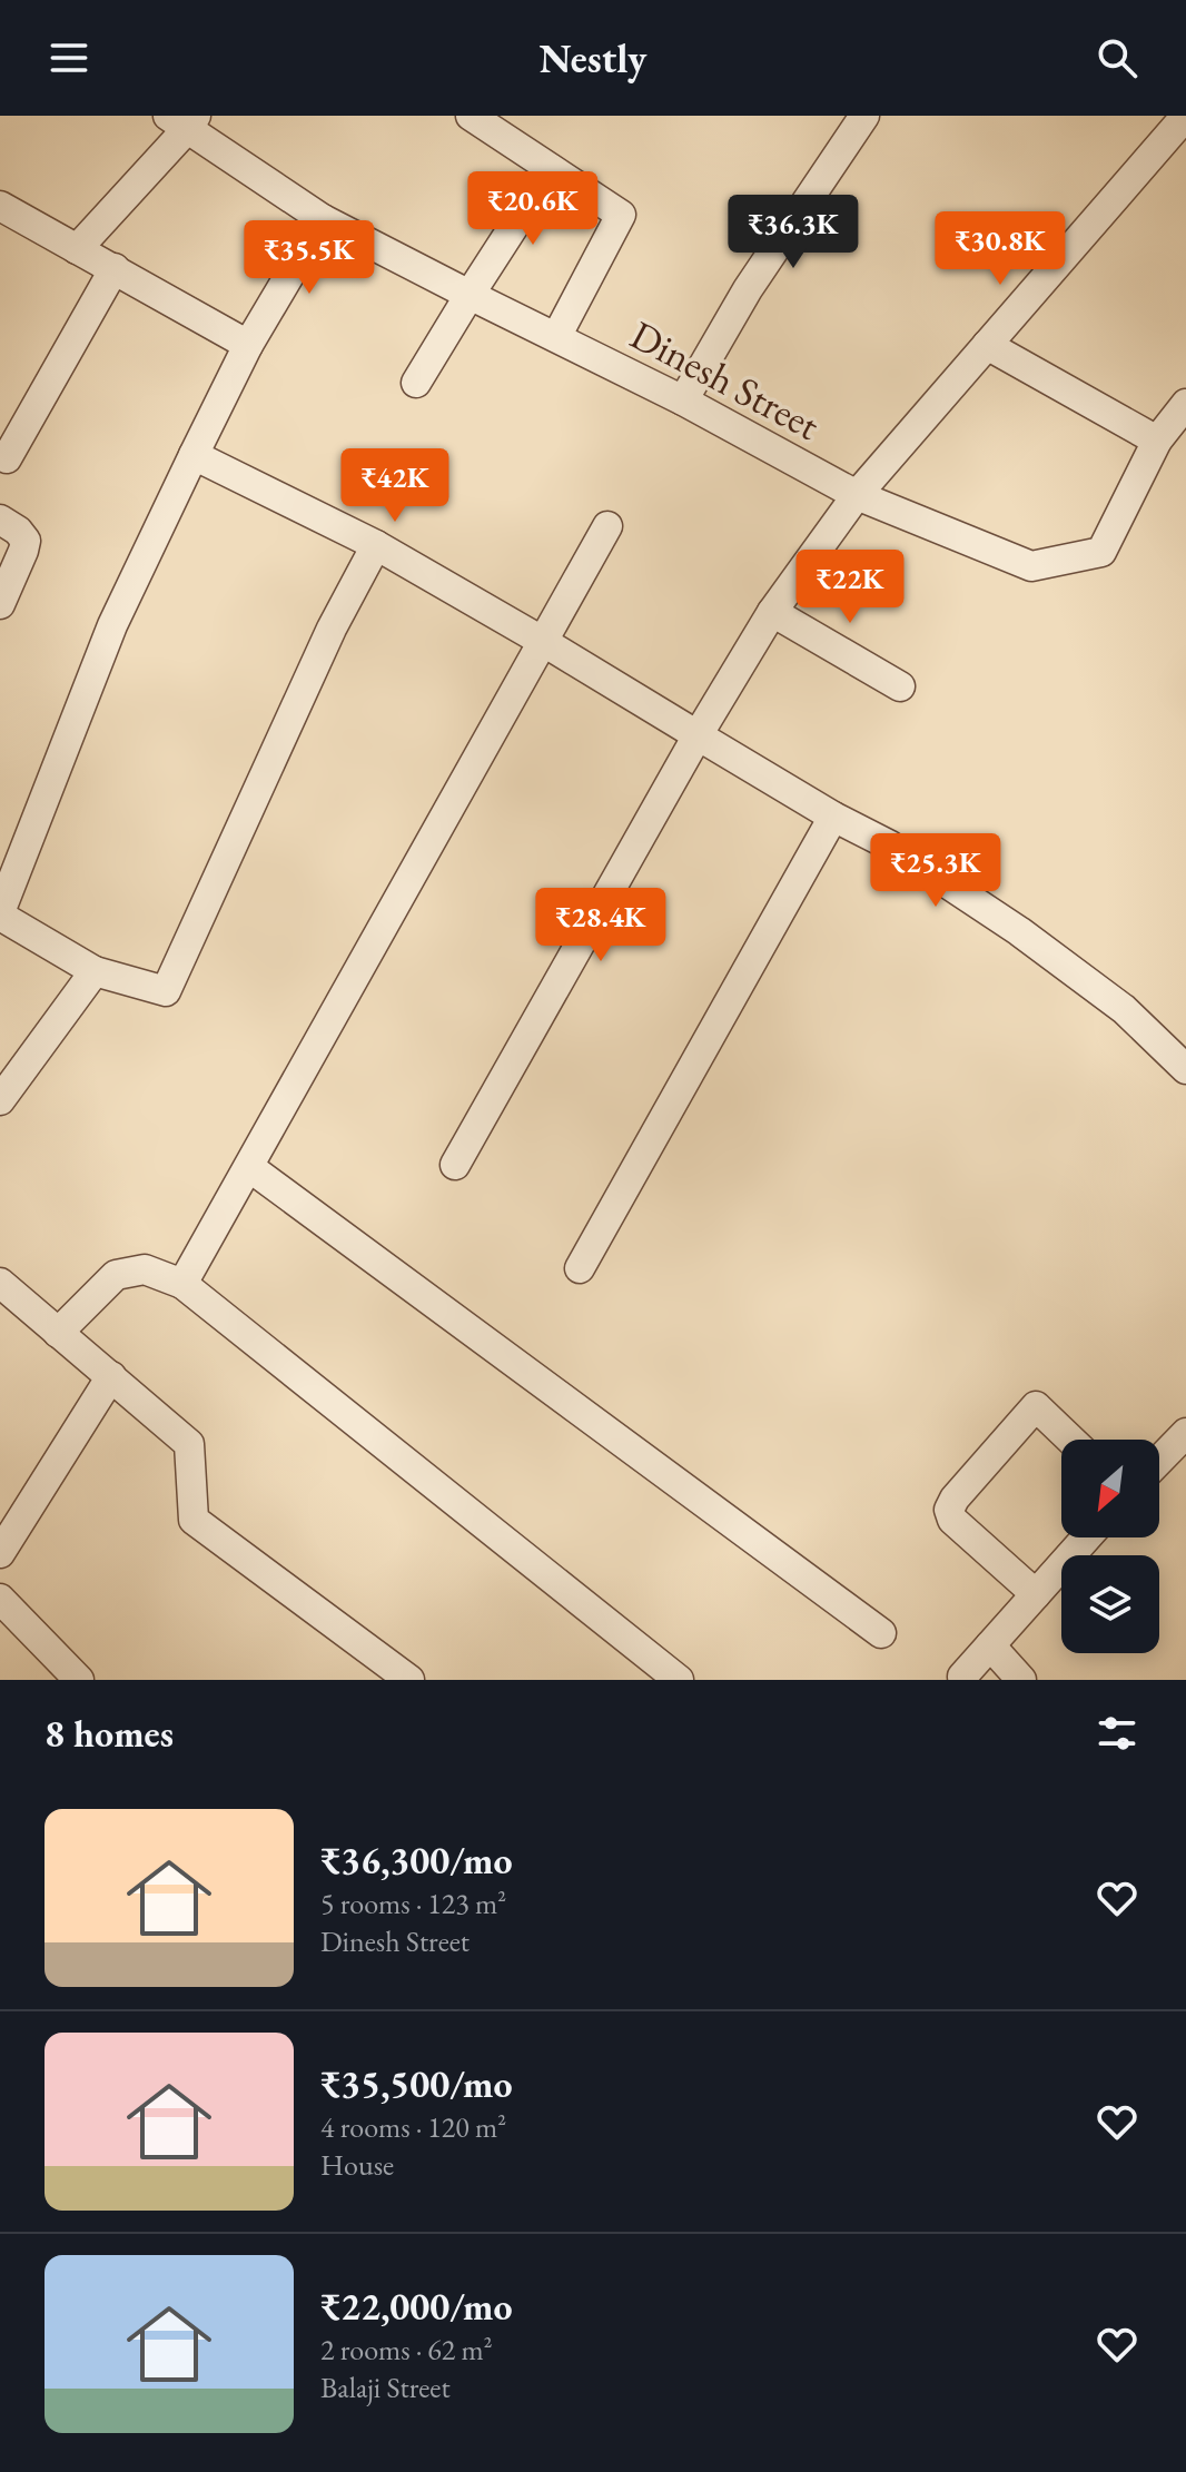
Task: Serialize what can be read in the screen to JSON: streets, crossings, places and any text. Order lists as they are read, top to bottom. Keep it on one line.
{"streets":{"street":["Dinesh Street"]},"north":"bottom left","page":{"header":"Nestly","price":["₹20.6K","₹36.3K","₹30.8K","₹35.5K","₹42K","₹22K","₹25.3K","₹28.4K"],"heading":"8 homes","list":[{"name":"₹36,300/mo","note":"5 rooms · 123 m² · Dinesh Street"},{"name":"₹35,500/mo","note":"4 rooms · 120 m² · House"},{"name":"₹22,000/mo","note":"2 rooms · 62 m² · Balaji Street"}]}}
